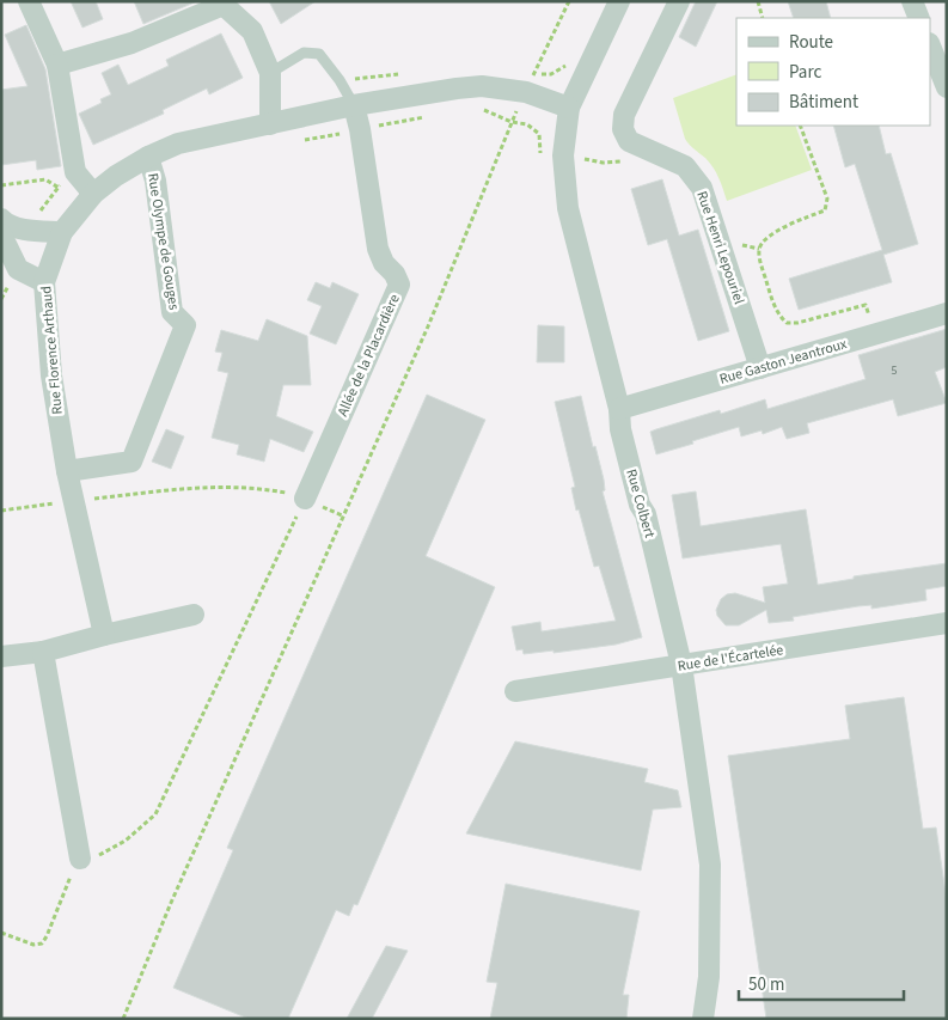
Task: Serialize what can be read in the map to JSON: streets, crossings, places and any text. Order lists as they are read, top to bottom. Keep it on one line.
{"streets":{"street":["Rue Olympe de Gouges","Rue Henri Lepouriel","Rue Florence Arthaud","Allée de la Placardière","Rue Gaston Jeantroux","Rue Colbert","Rue de l'Écartelée"]},"crossings":[["Rue Olympe de Gouges","Rue Florence Arthaud"],["Rue Henri Lepouriel","Rue Gaston Jeantroux"],["Rue Florence Arthaud","Allée de la Placardière"],["Rue Florence Arthaud","Rue Colbert"],["Rue Gaston Jeantroux","Rue Colbert"],["Rue Colbert","Rue de l'Écartelée"]],"house_numbers":["5"],"legend":["Route","Parc","Bâtiment"],"scale_bar":"50 m"}
